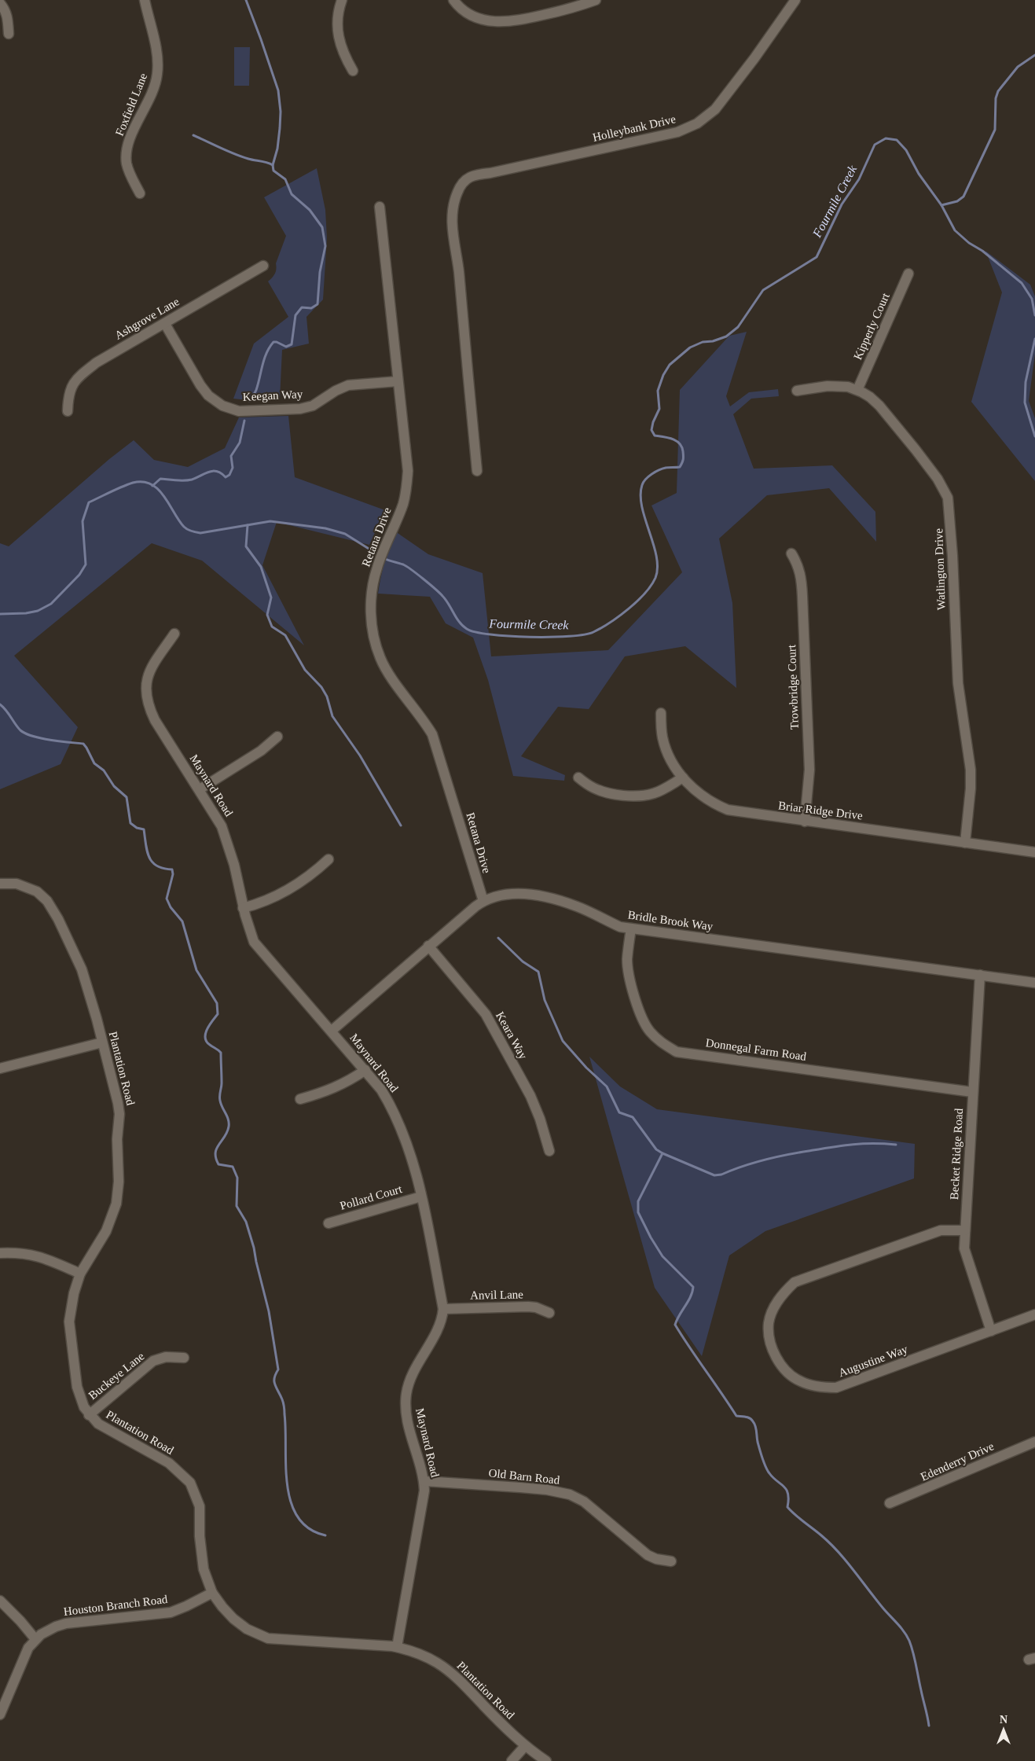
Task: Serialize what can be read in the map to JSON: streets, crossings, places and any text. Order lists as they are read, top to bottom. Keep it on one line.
{"streets":{"street":["Foxfield Lane","Holleybank Drive","Ashgrove Lane","Kipperly Court","Keegan Way","Retana Drive","Watlington Drive","Trowbridge Court","Maynard Road","Briar Ridge Drive","Bridle Brook Way","Keara Way","Donnegal Farm Road","Plantation Road","Becket Ridge Road","Pollard Court","Anvil Lane","Augustine Way","Buckeye Lane","Edenderry Drive","Old Barn Road","Houston Branch Road"]},"crossings":[["Ashgrove Lane","Keegan Way"],["Kipperly Court","Watlington Drive"],["Keegan Way","Retana Drive"],["Retana Drive","Bridle Brook Way"],["Watlington Drive","Briar Ridge Drive"],["Trowbridge Court","Briar Ridge Drive"],["Maynard Road","Bridle Brook Way"],["Maynard Road","Plantation Road"],["Maynard Road","Pollard Court"],["Maynard Road","Anvil Lane"],["Maynard Road","Old Barn Road"],["Bridle Brook Way","Keara Way"],["Bridle Brook Way","Donnegal Farm Road"],["Bridle Brook Way","Becket Ridge Road"],["Donnegal Farm Road","Becket Ridge Road"],["Plantation Road","Buckeye Lane"],["Plantation Road","Houston Branch Road"],["Becket Ridge Road","Augustine Way"]],"water":["Fourmile Creek"],"north":"top"}
